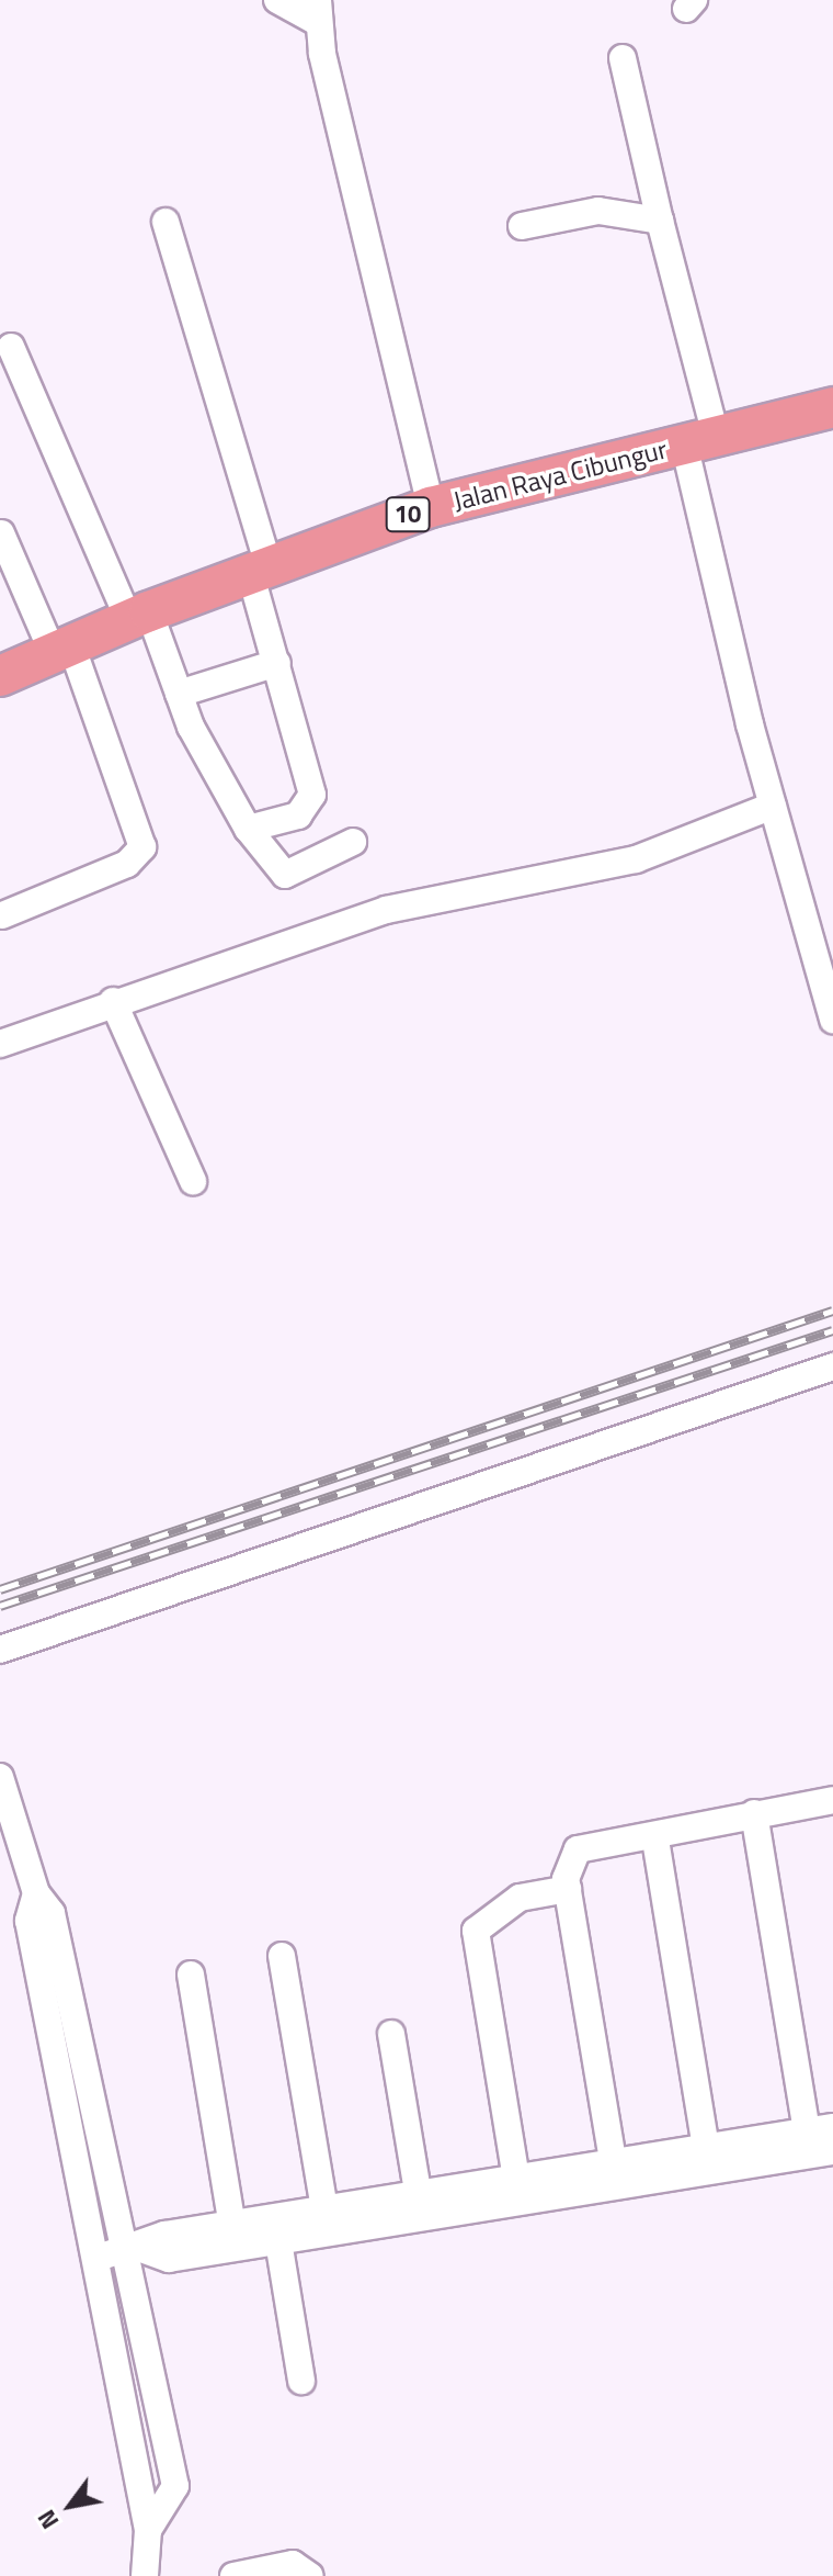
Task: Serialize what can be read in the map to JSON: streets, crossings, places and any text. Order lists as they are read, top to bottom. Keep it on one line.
{"streets":{"highway":["Jalan Raya Cibungur","10"]},"north":"bottom left"}
